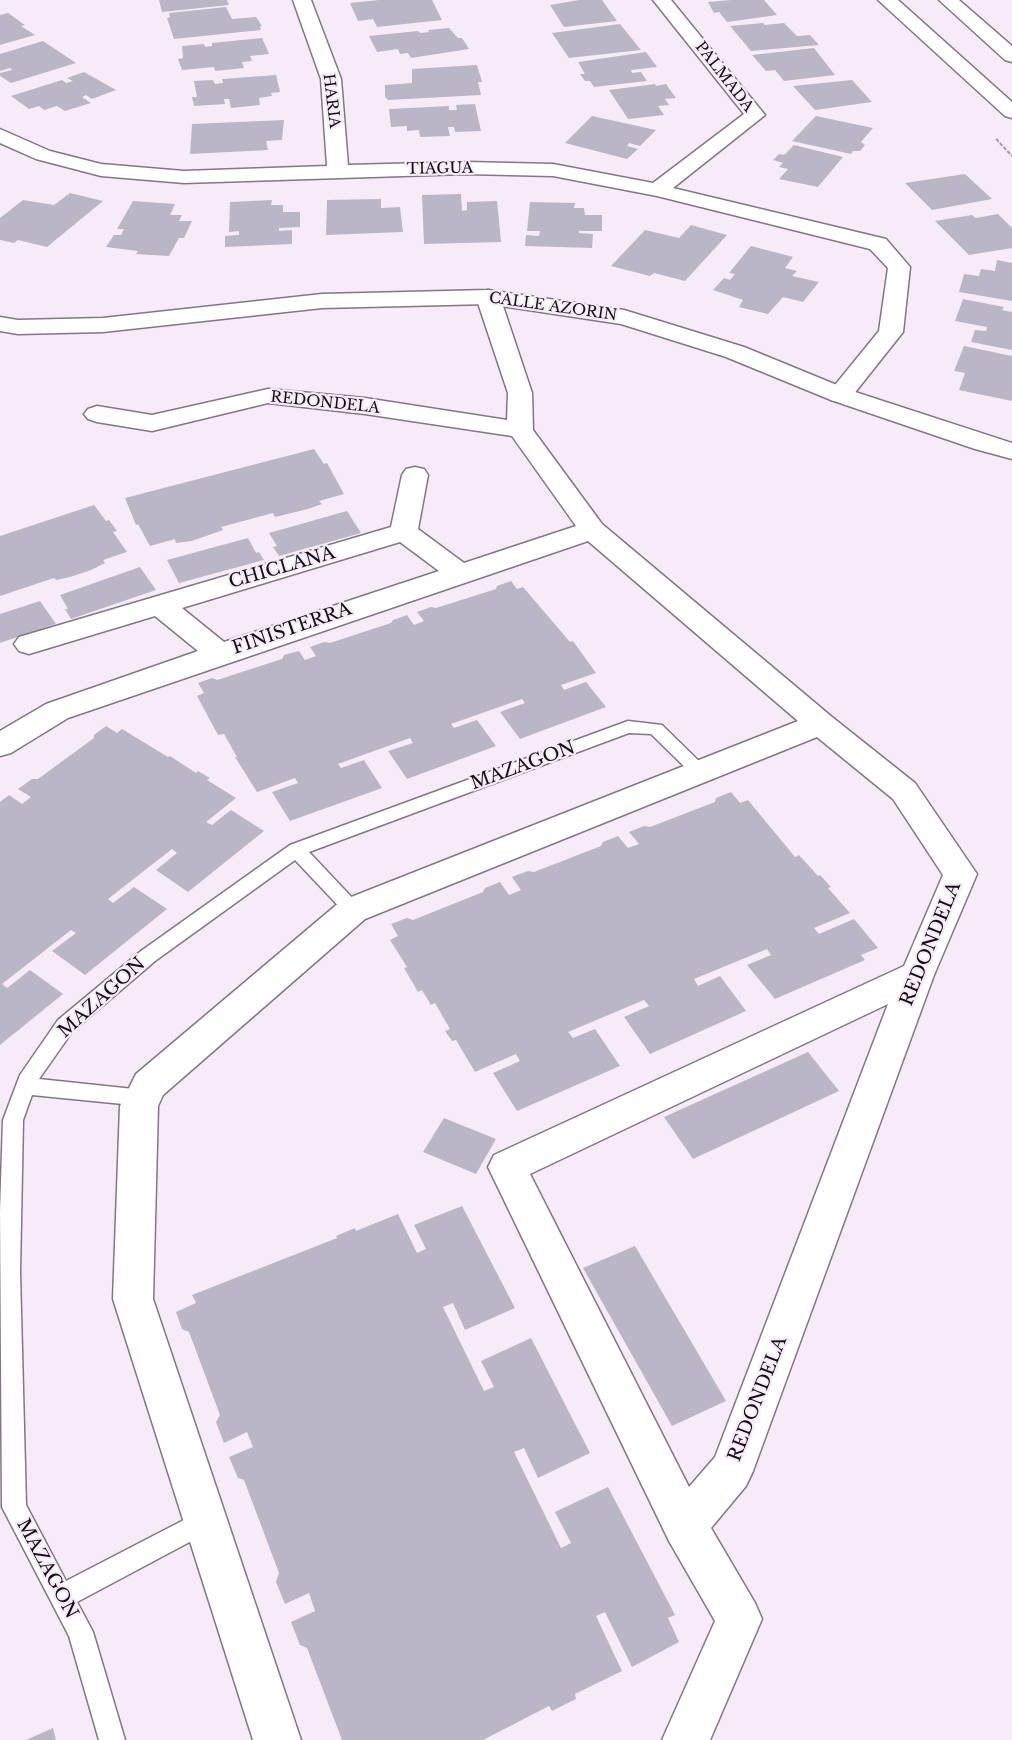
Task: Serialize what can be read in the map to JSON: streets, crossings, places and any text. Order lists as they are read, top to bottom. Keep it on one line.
{"streets":{"street":["PALMADA","HARIA","TIAGUA","CALLE AZORIN","REDONDELA","CHICLANA","FINISTERRA"],"lane":["MAZAGON"]},"crossings":[["PALMADA","TIAGUA"],["HARIA","TIAGUA"],["TIAGUA","CALLE AZORIN"],["REDONDELA","FINISTERRA"]]}
